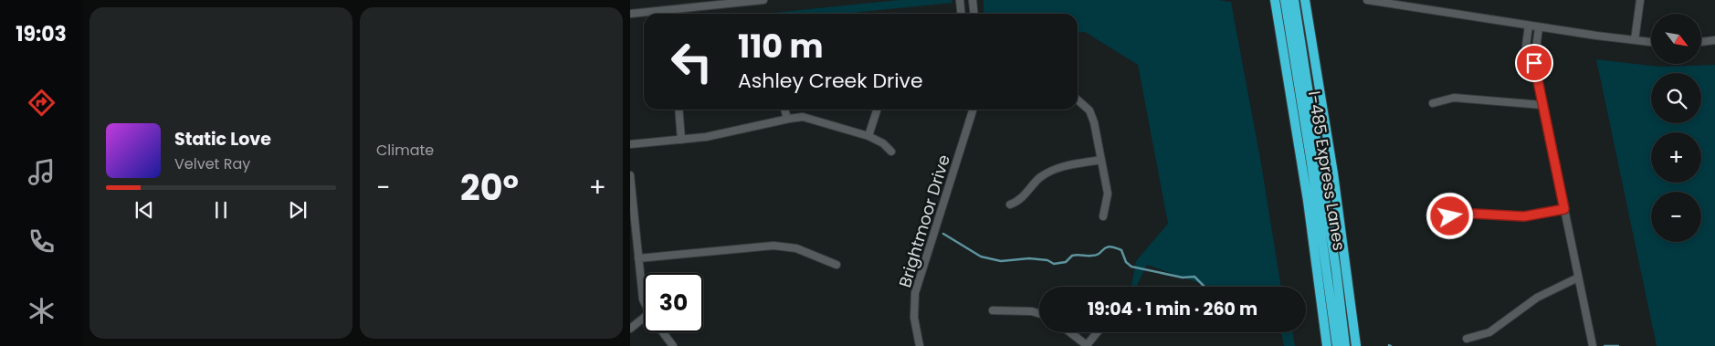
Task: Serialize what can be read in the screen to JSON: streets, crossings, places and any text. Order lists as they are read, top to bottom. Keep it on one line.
{"streets":{"highway":["I-485 Express Lanes"],"street":["Brightmoor Drive"]},"north":"bottom right","page":{"tabs":"19:03","tile":"Climate","map_buttons":["+","−"],"turn":["110 m","Ashley Creek Drive"],"song":["Static Love","Velvet Ray"],"heat":["−","20°","+"],"limit":"30","trip":"19:04 · 1 min · 260 m"}}
